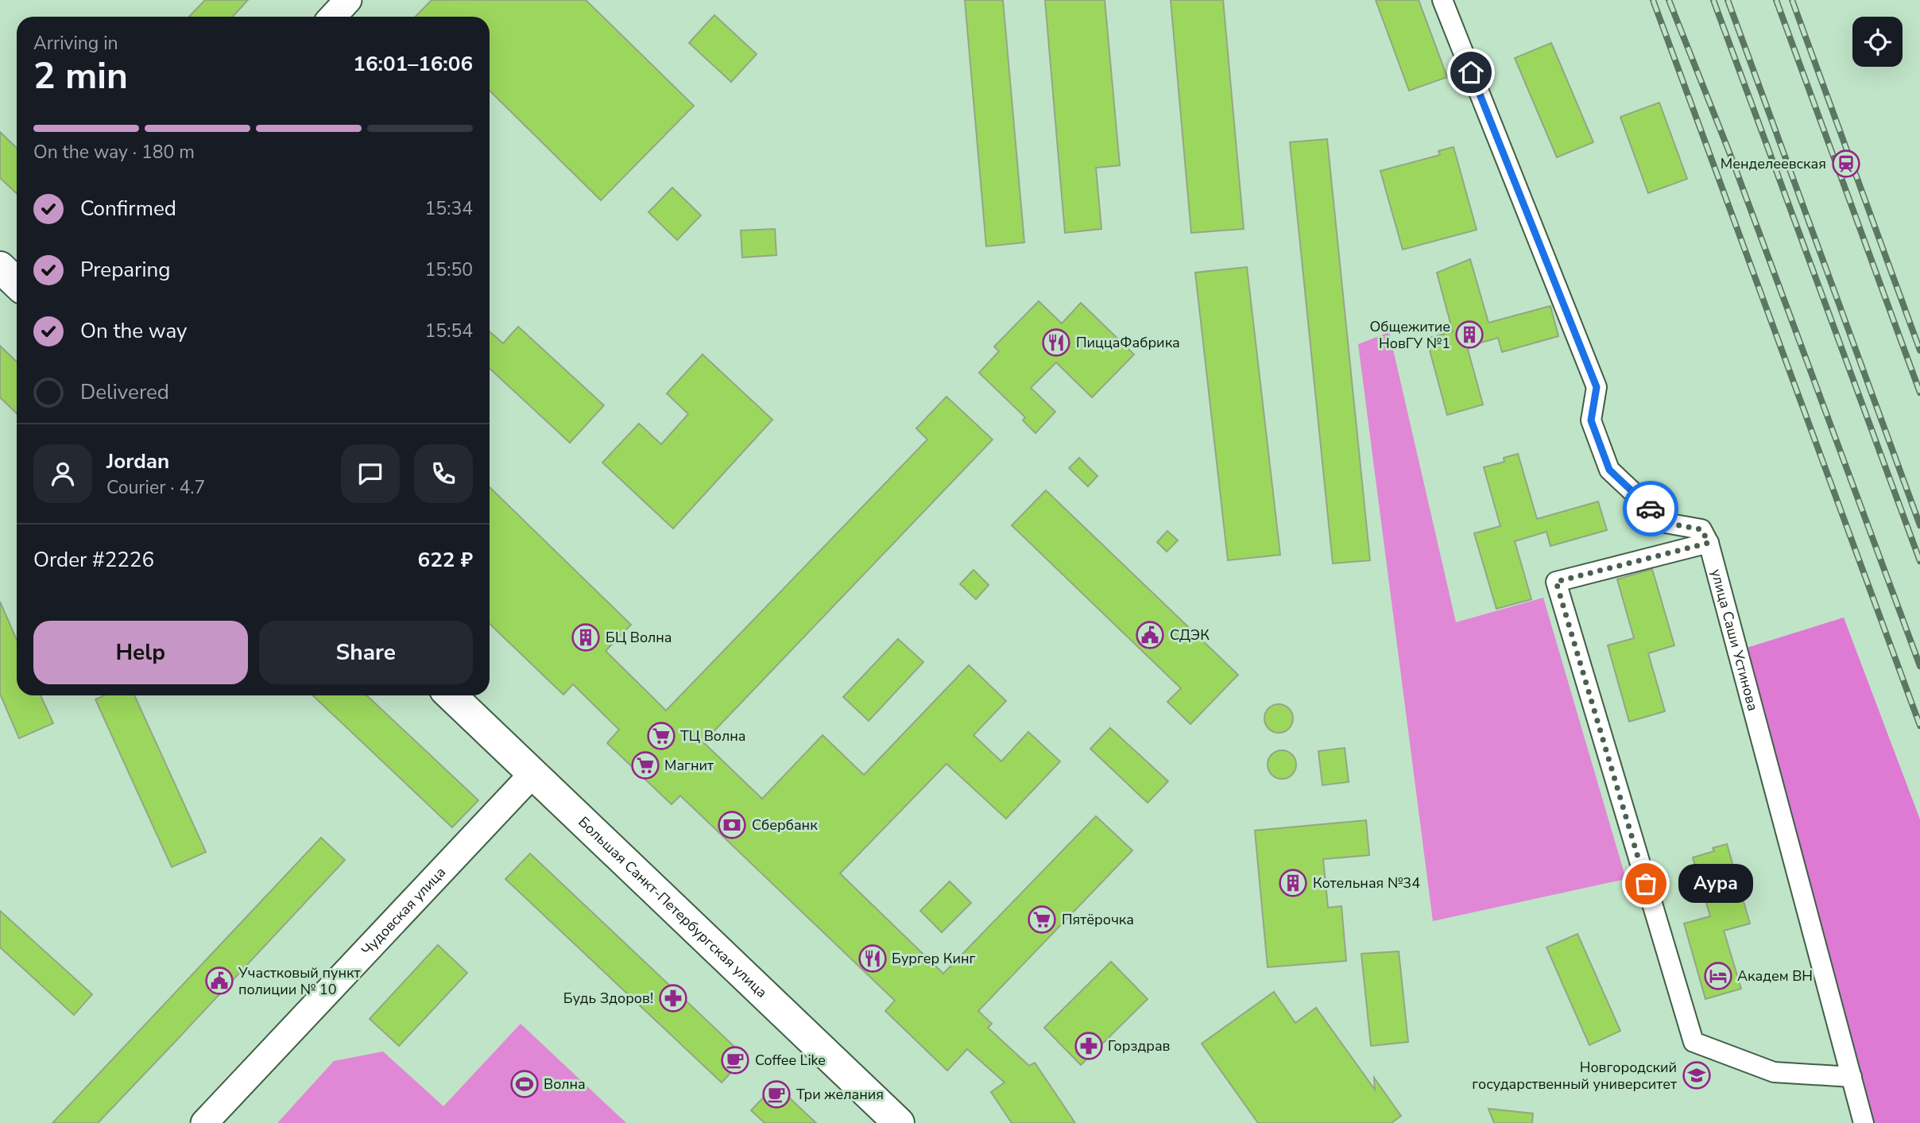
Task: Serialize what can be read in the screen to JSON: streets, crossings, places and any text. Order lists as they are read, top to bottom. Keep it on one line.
{"streets":{"main road":["Большая Санкт-Петербургская улица","Чудовская улица"],"street":["улица Саши Устинова"]},"crossings":[["Большая Санкт-Петербургская улица","Чудовская улица"]],"places":{"station":["Менделеевская"],"building":["Общежитие НовГУ №1","БЦ Волна","Котельная №34"],"restaurant":["ПиццаФабрика","Бургер Кинг"],"public building":["СДЭК","Участковый пункт полиции № 10"],"supermarket":["ТЦ Волна","Магнит","Пятёрочка"],"bank":["Сбербанк"],"other":["Аура"],"hotel":["Академ ВН"],"pharmacy":["Будь Здоров!","Горздрав"],"cafe":["Coffee Like","Три желания"],"school or university":["Новгородский государственный университет"],"sports":["Волна"]},"page":{"heading":["2 min","Arriving in","16:01–16:06"],"panel":["Jordan","Courier · 4.7","Order #2226","622 ₽"],"bar":"On the way · 180 m","list":[["Confirmed","15:34"],["Preparing","15:50"],["On the way","15:54"],"Delivered"],"buttons":["Help","Share"],"bubble":"Аура"}}
